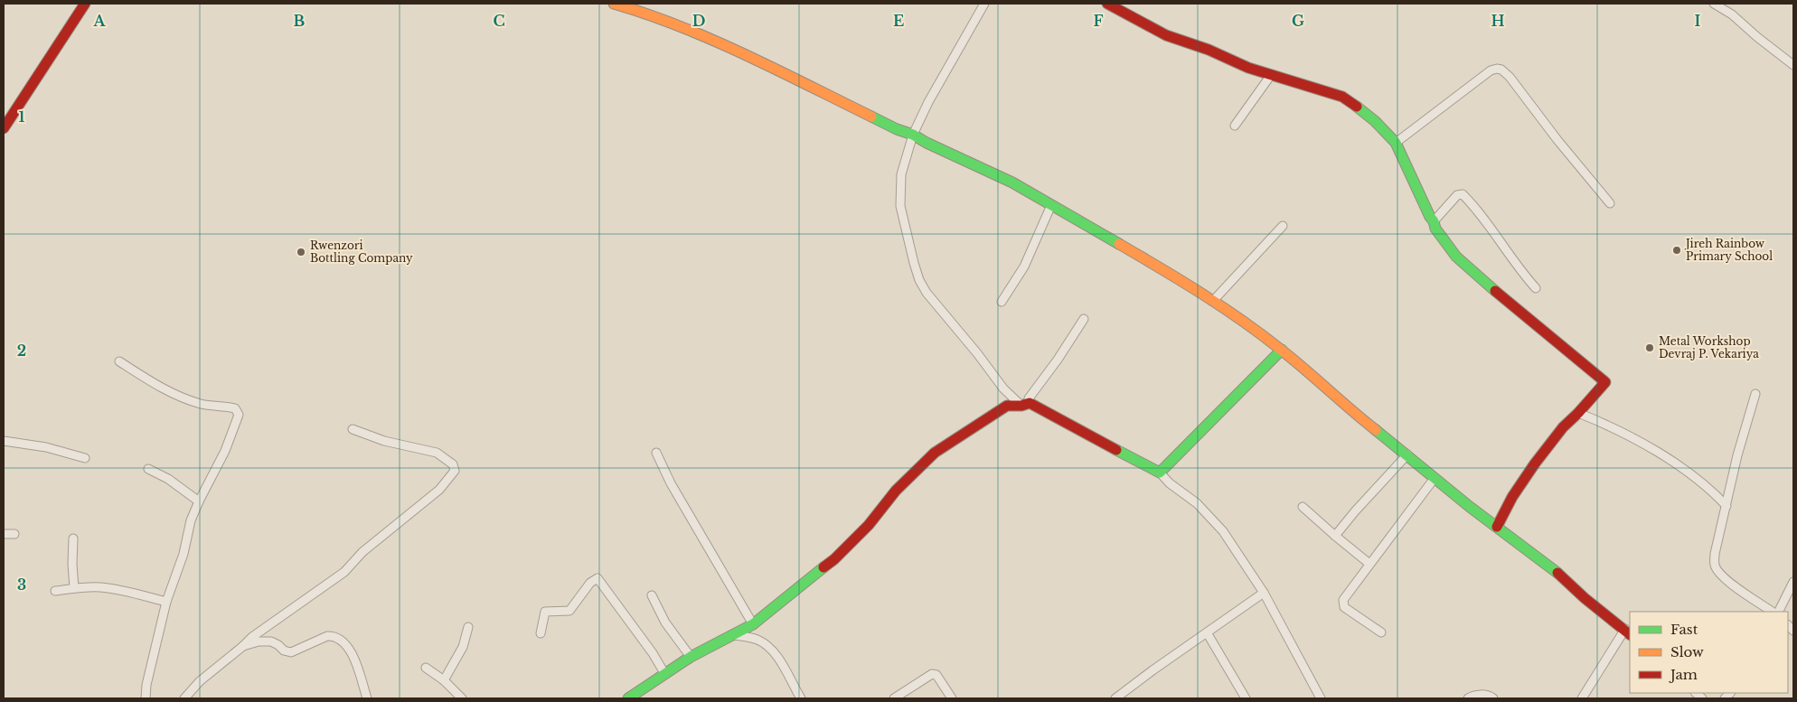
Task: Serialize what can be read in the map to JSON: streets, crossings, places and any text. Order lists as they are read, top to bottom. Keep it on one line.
{"places":["Jireh Rainbow Primary School","Rwenzori Bottling Company","Metal Workshop Devraj P. Vekariya"],"legend":["Fast","Slow","Jam"],"grid":{"columns":["A","B","C","D","E","F","G","H","I"],"rows":["1","2","3"]}}
